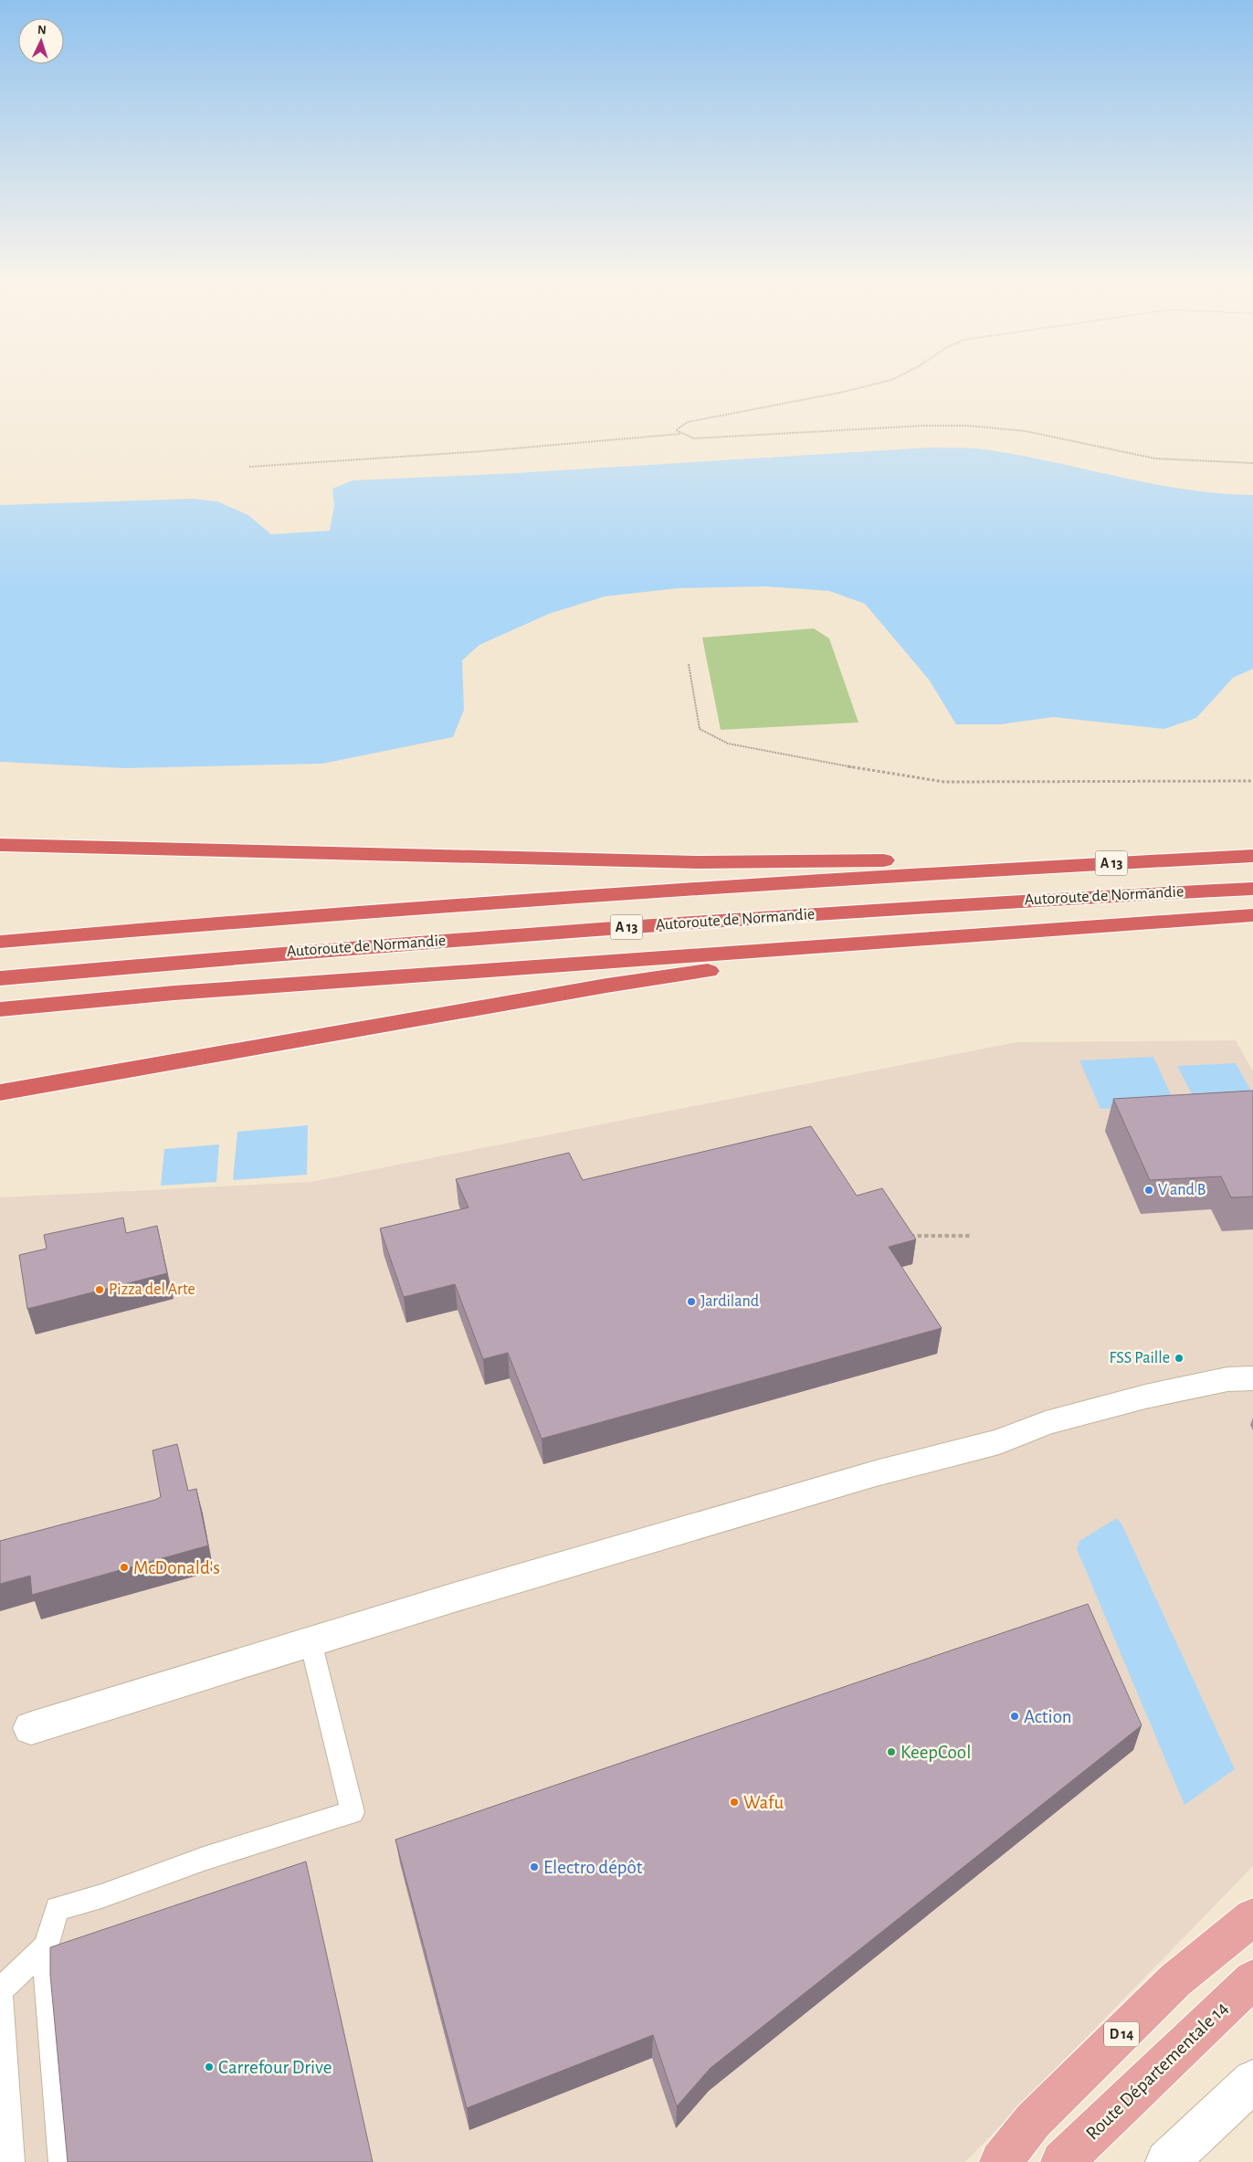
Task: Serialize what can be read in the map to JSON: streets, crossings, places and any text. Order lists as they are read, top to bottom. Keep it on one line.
{"streets":{"highway":["A 13","Autoroute de Normandie"],"main road":["D 14","Route Départementale 14"]},"places":["V and B","Pizza del Arte","Jardiland","FSS Paille","McDonald's","Action","KeepCool","Wafu","Electro dépôt","Carrefour Drive"],"north":"top"}
